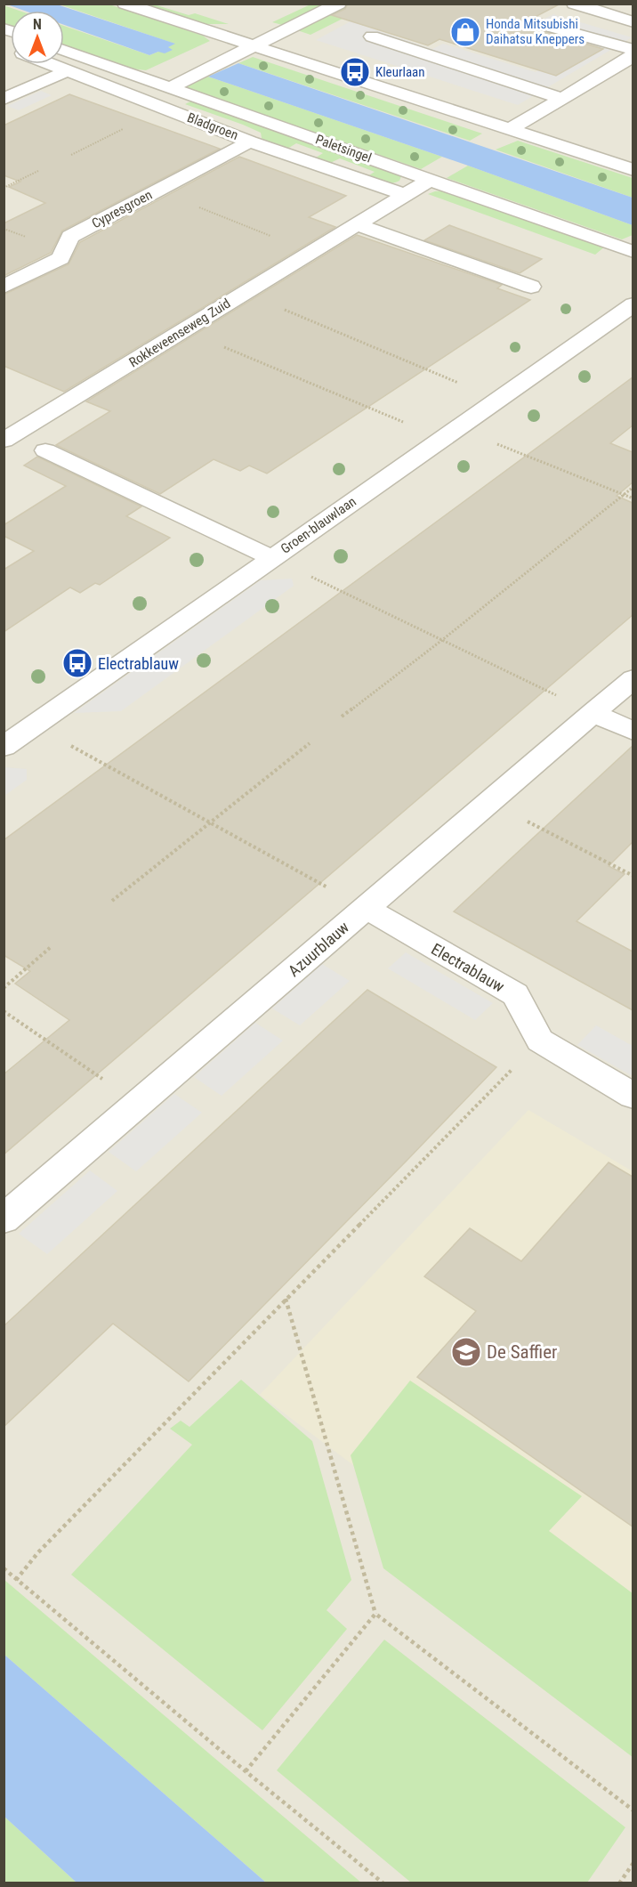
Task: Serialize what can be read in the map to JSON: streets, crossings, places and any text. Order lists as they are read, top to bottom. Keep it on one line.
{"streets":{"street":["Bladgroen","Paletsingel","Cypresgroen","Rokkeveenseweg Zuid","Groen-blauwlaan","Azuurblauw","Electrablauw"]},"crossings":[["Bladgroen","Cypresgroen"],["Bladgroen","Rokkeveenseweg Zuid"],["Paletsingel","Rokkeveenseweg Zuid"],["Azuurblauw","Electrablauw"]],"places":{"shop":["Honda Mitsubishi Daihatsu Kneppers"],"bus stop":["Kleurlaan","Electrablauw"],"school or university":["De Saffier"]},"north":"top"}
